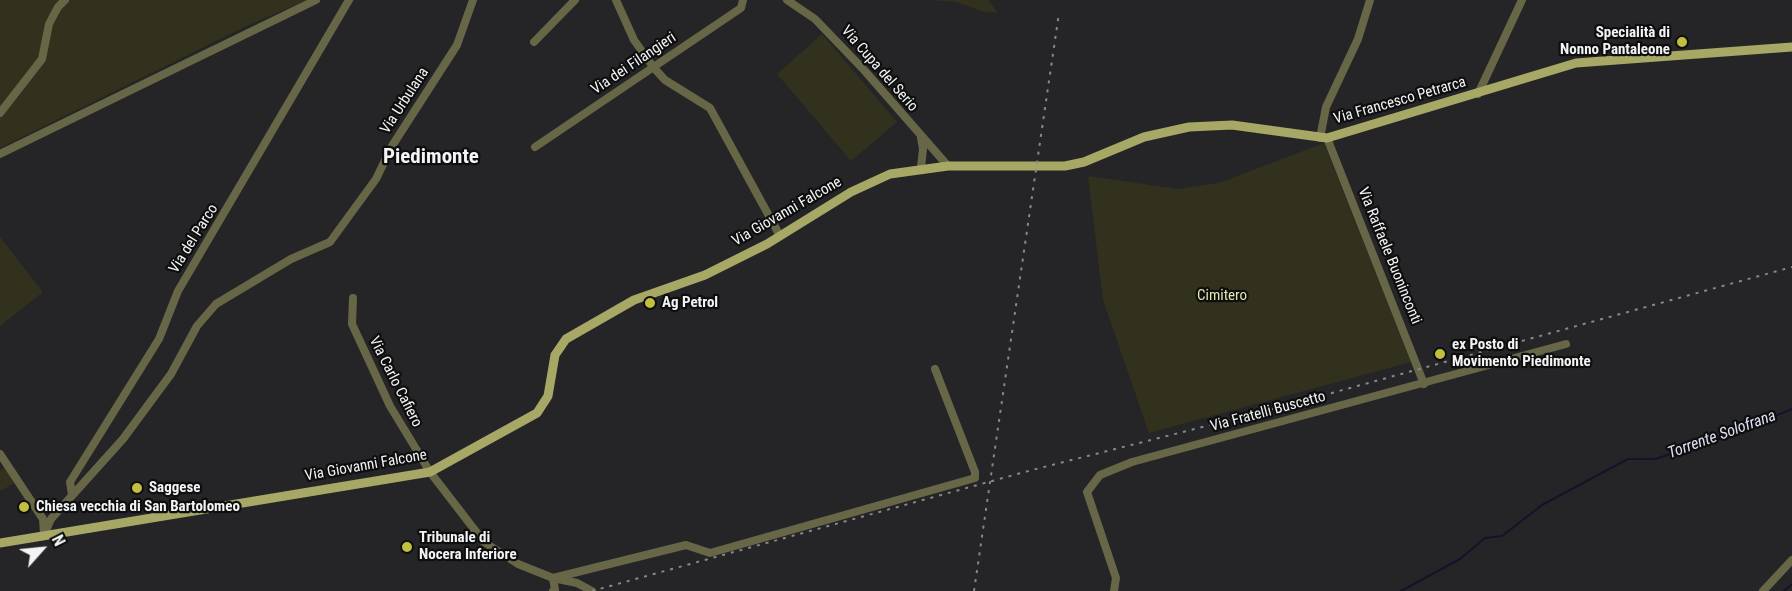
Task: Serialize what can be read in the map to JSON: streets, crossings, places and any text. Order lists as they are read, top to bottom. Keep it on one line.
{"streets":{"main road":["Via Francesco Petrarca","Via Giovanni Falcone"],"street":["Via dei Filangieri","Via Cupa del Serio","Via Urbulana","Via del Parco","Via Raffaele Buoninconti","Via Carlo Cafiero","Via Fratelli Buscetto"]},"crossings":[["Via Cupa del Serio","Via Francesco Petrarca"],["Via Cupa del Serio","Via Giovanni Falcone"],["Via Urbulana","Via del Parco"],["Via Francesco Petrarca","Via Giovanni Falcone"],["Via Francesco Petrarca","Via Raffaele Buoninconti"],["Via Giovanni Falcone","Via Carlo Cafiero"],["Via Raffaele Buoninconti","Via Fratelli Buscetto"]],"districts":["Piedimonte"],"water":["Torrente Solofrana"],"parks":["Cimitero"],"places":["Specialità di Nonno Pantaleone","Ag Petrol","ex Posto di Movimento Piedimonte","Saggese","Chiesa vecchia di San Bartolomeo","Tribunale di Nocera Inferiore"],"north":"top right"}
